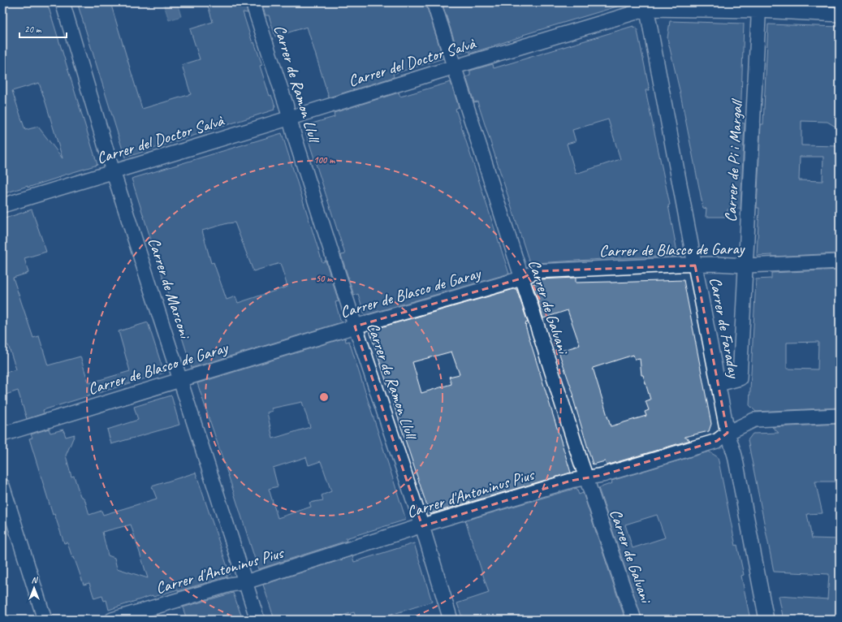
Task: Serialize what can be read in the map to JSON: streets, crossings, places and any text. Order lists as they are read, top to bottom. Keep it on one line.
{"streets":{"street":["Carrer del Doctor Salvà","Carrer de Ramon Llull","Carrer de Pi i Margall","Carrer de Blasco de Garay","Carrer de Marconi","Carrer de Galvani","Carrer de Faraday","Carrer d'Antoninus Pius"]},"crossings":[["Carrer del Doctor Salvà","Carrer de Ramon Llull"],["Carrer del Doctor Salvà","Carrer de Pi i Margall"],["Carrer del Doctor Salvà","Carrer de Marconi"],["Carrer del Doctor Salvà","Carrer de Galvani"],["Carrer del Doctor Salvà","Carrer de Faraday"],["Carrer de Ramon Llull","Carrer de Blasco de Garay"],["Carrer de Ramon Llull","Carrer d'Antoninus Pius"],["Carrer de Pi i Margall","Carrer de Blasco de Garay"],["Carrer de Pi i Margall","Carrer de Faraday"],["Carrer de Blasco de Garay","Carrer de Marconi"],["Carrer de Blasco de Garay","Carrer de Galvani"],["Carrer de Blasco de Garay","Carrer de Faraday"],["Carrer de Marconi","Carrer d'Antoninus Pius"],["Carrer de Galvani","Carrer d'Antoninus Pius"],["Carrer de Faraday","Carrer d'Antoninus Pius"]],"scale_bar":"20 m","north":"top","rings":["100 m","50 m"]}
